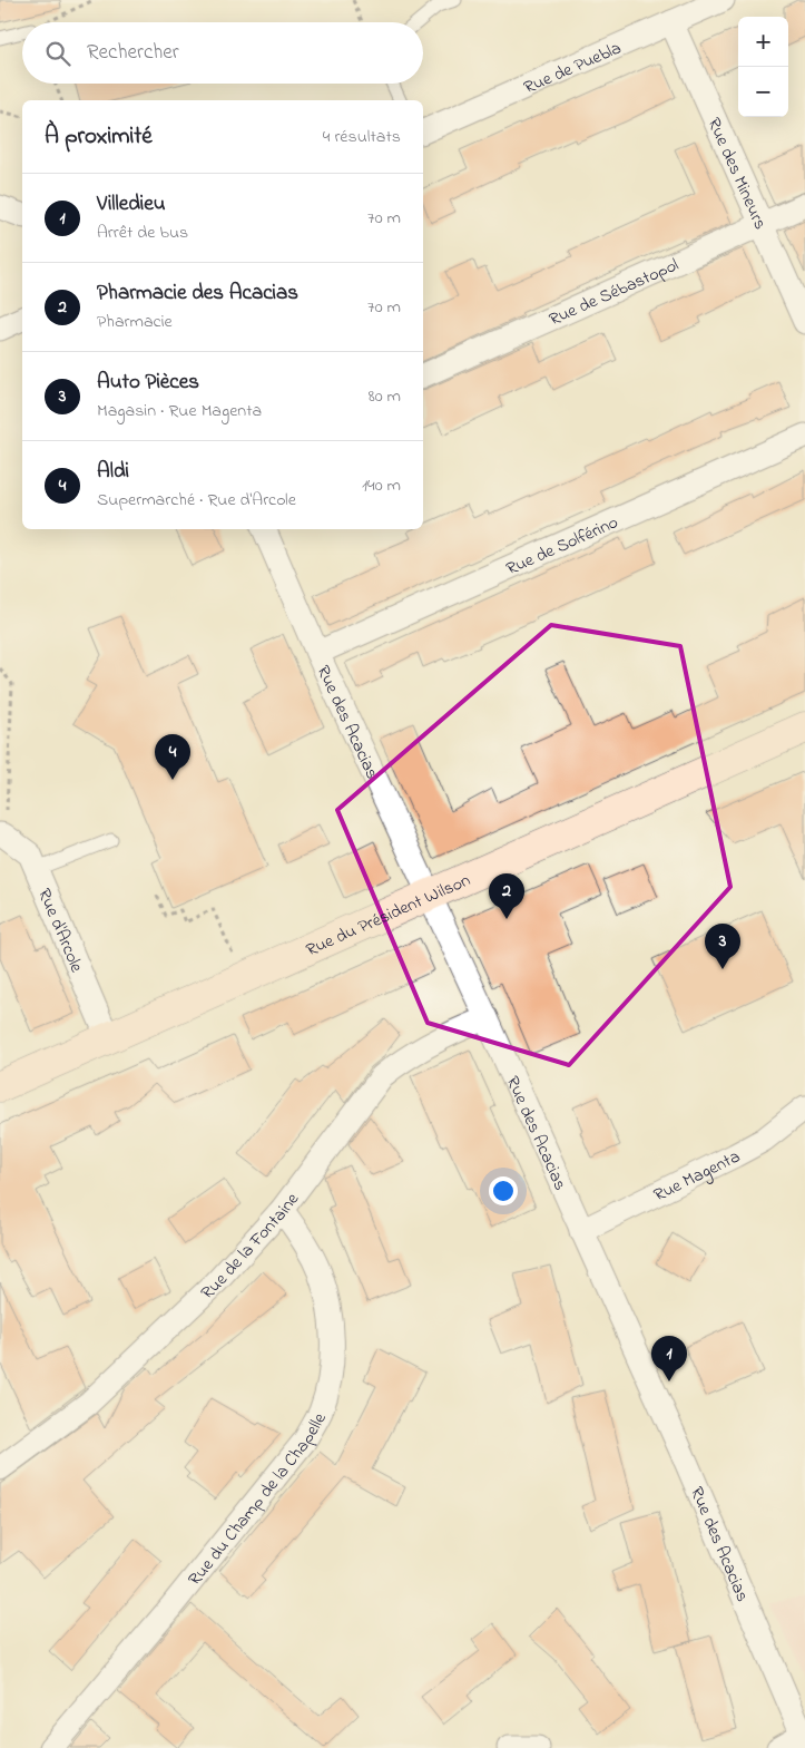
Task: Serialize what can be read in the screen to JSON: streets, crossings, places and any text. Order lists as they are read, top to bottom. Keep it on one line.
{"streets":{"main road":["Rue du Président Wilson"],"street":["Rue de Puebla","Rue des Mineurs","Rue de Sébastopol","Rue de Solférino","Rue des Acacias","Rue d'Arcole","Rue Magenta","Rue de la Fontaine","Rue du Champ de la Chapelle"]},"crossings":[["Rue de Puebla","Rue des Mineurs"],["Rue des Mineurs","Rue de Sébastopol"],["Rue de Solférino","Rue des Acacias"],["Rue des Acacias","Rue du Président Wilson"],["Rue des Acacias","Rue Magenta"],["Rue des Acacias","Rue de la Fontaine"],["Rue du Président Wilson","Rue d'Arcole"],["Rue de la Fontaine","Rue du Champ de la Chapelle"]],"page":{"map_buttons":["+","−"],"search":"Rechercher","heading":["À proximité","4 résultats"],"list":[{"mark":"1","name":"Villedieu","note":"Arrêt de bus","value":"70 m"},{"mark":"2","name":"Pharmacie des Acacias","note":"Pharmacie","value":"70 m"},{"mark":"3","name":"Auto Pièces","note":"Magasin · Rue Magenta","value":"80 m"},{"mark":"4","name":"Aldi","note":"Supermarché · Rue d'Arcole","value":"140 m"}],"pins":["4","2","3","1"]}}
